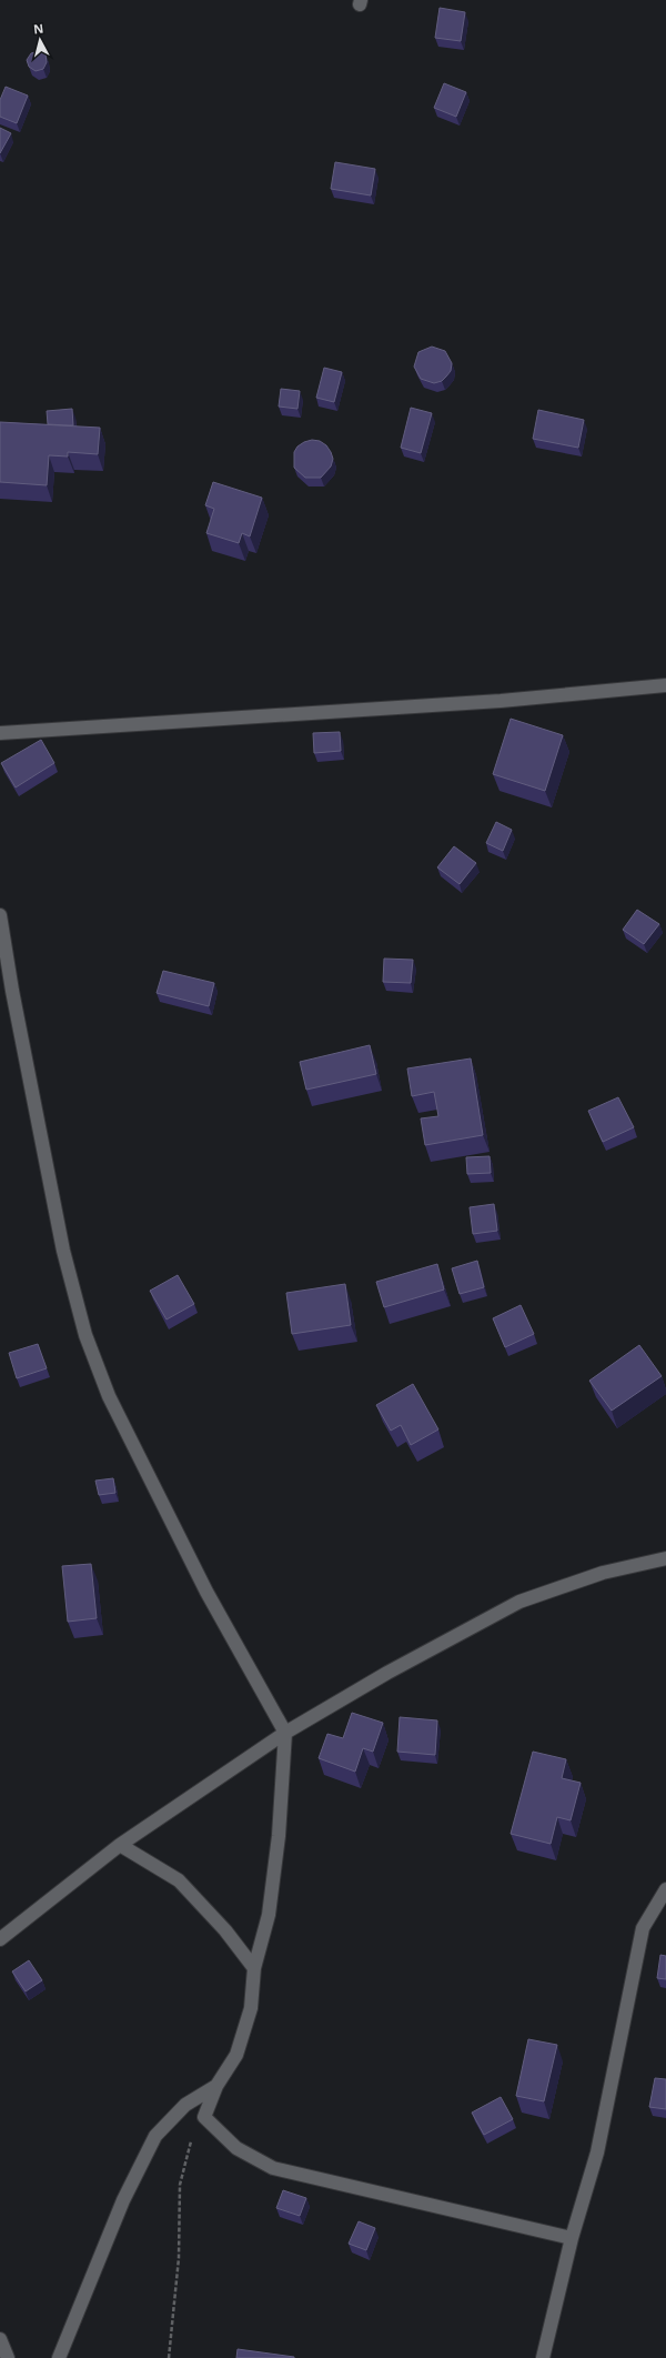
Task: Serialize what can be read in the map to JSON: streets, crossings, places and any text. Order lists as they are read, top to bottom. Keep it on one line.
{"north":"top"}
